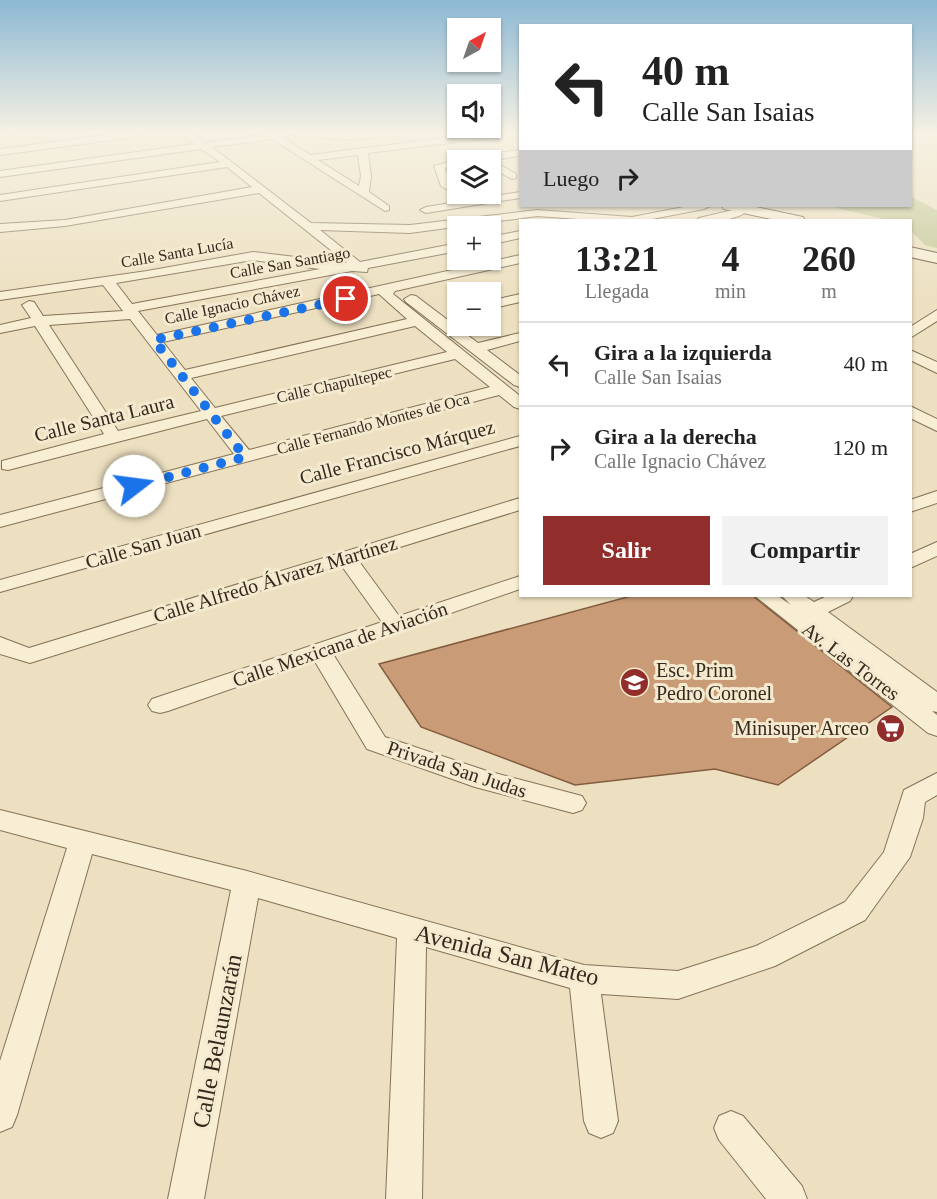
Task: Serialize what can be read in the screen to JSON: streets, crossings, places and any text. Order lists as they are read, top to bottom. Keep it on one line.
{"streets":{"street":["Calle Santa Lucía","Calle San Santiago","Calle Ignacio Chávez","Calle Chapultepec","Calle Santa Laura","Calle Fernando Montes de Oca","Calle Francisco Márquez","Calle San Juan","Calle Alfredo Álvarez Martínez","Calle Mexicana de Aviación","Av. Las Torres","Privada San Judas","Avenida San Mateo","Calle Belaunzarán"]},"crossings":[["Calle Santa Lucía","Calle San Santiago"],["Calle Chapultepec","Calle Santa Laura"],["Calle Francisco Márquez","Calle San Juan"],["Calle Mexicana de Aviación","Privada San Judas"],["Avenida San Mateo","Calle Belaunzarán"]],"places":{"school or university":["Esc. Prim Pedro Coronel"],"supermarket":["Minisuper Arceo"]},"north":"top right","page":{"map_buttons":["+","−"],"turn":["40 m","Calle San Isaias"],"then":"Luego","eta":["13:21","Llegada","4","min","260","m"],"list":[{"name":"Gira a la izquierda","note":"Calle San Isaias","value":"40 m"},{"name":"Gira a la derecha","note":"Calle Ignacio Chávez","value":"120 m"}],"buttons":["Salir","Compartir"]}}
